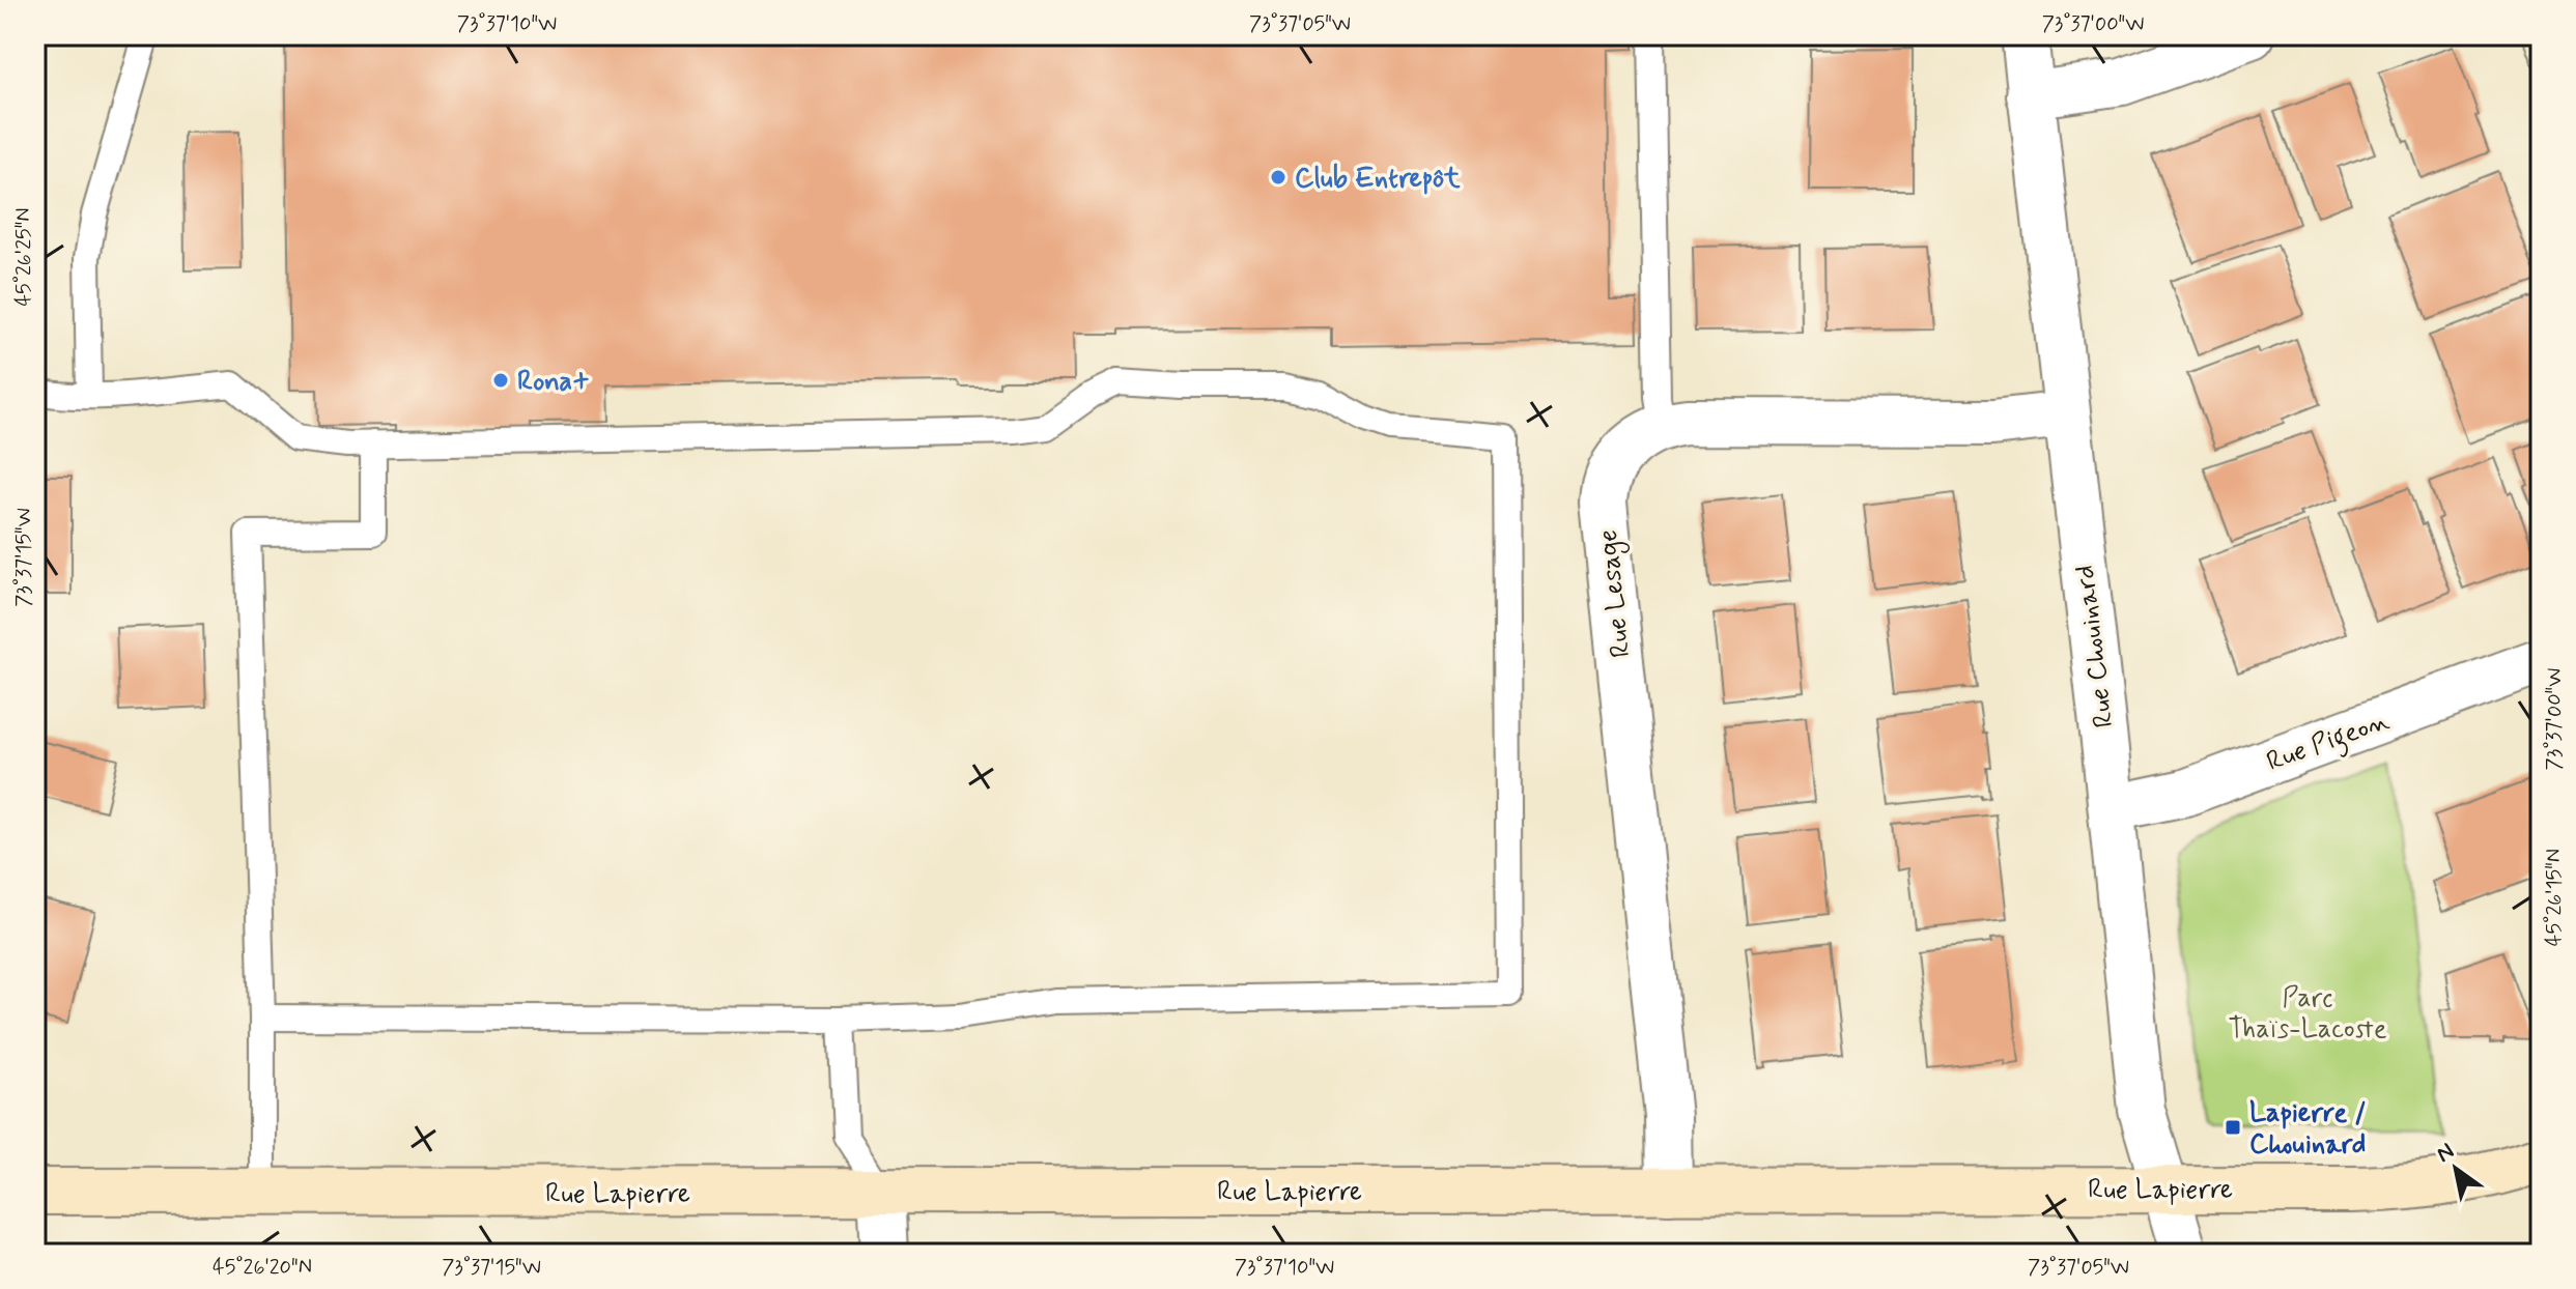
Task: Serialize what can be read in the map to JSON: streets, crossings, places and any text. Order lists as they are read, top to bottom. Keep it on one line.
{"streets":{"street":["Rue Lesage","Rue Chouinard","Rue Pigeon","Rue Lapierre"]},"crossings":[["Rue Lesage","Rue Chouinard"],["Rue Lesage","Rue Lapierre"],["Rue Chouinard","Rue Pigeon"],["Rue Chouinard","Rue Lapierre"]],"parks":["Parc Thaïs-Lacoste"],"places":{"other":["Club Entrepôt","Rona+"],"transit":["Lapierre / Chouinard"]},"north":"top left","coordinates":["73°37'10\"W","73°37'05\"W","73°37'00\"W","45°26'25\"N","73°37'15\"W","45°26'15\"N","45°26'20\"N"]}
